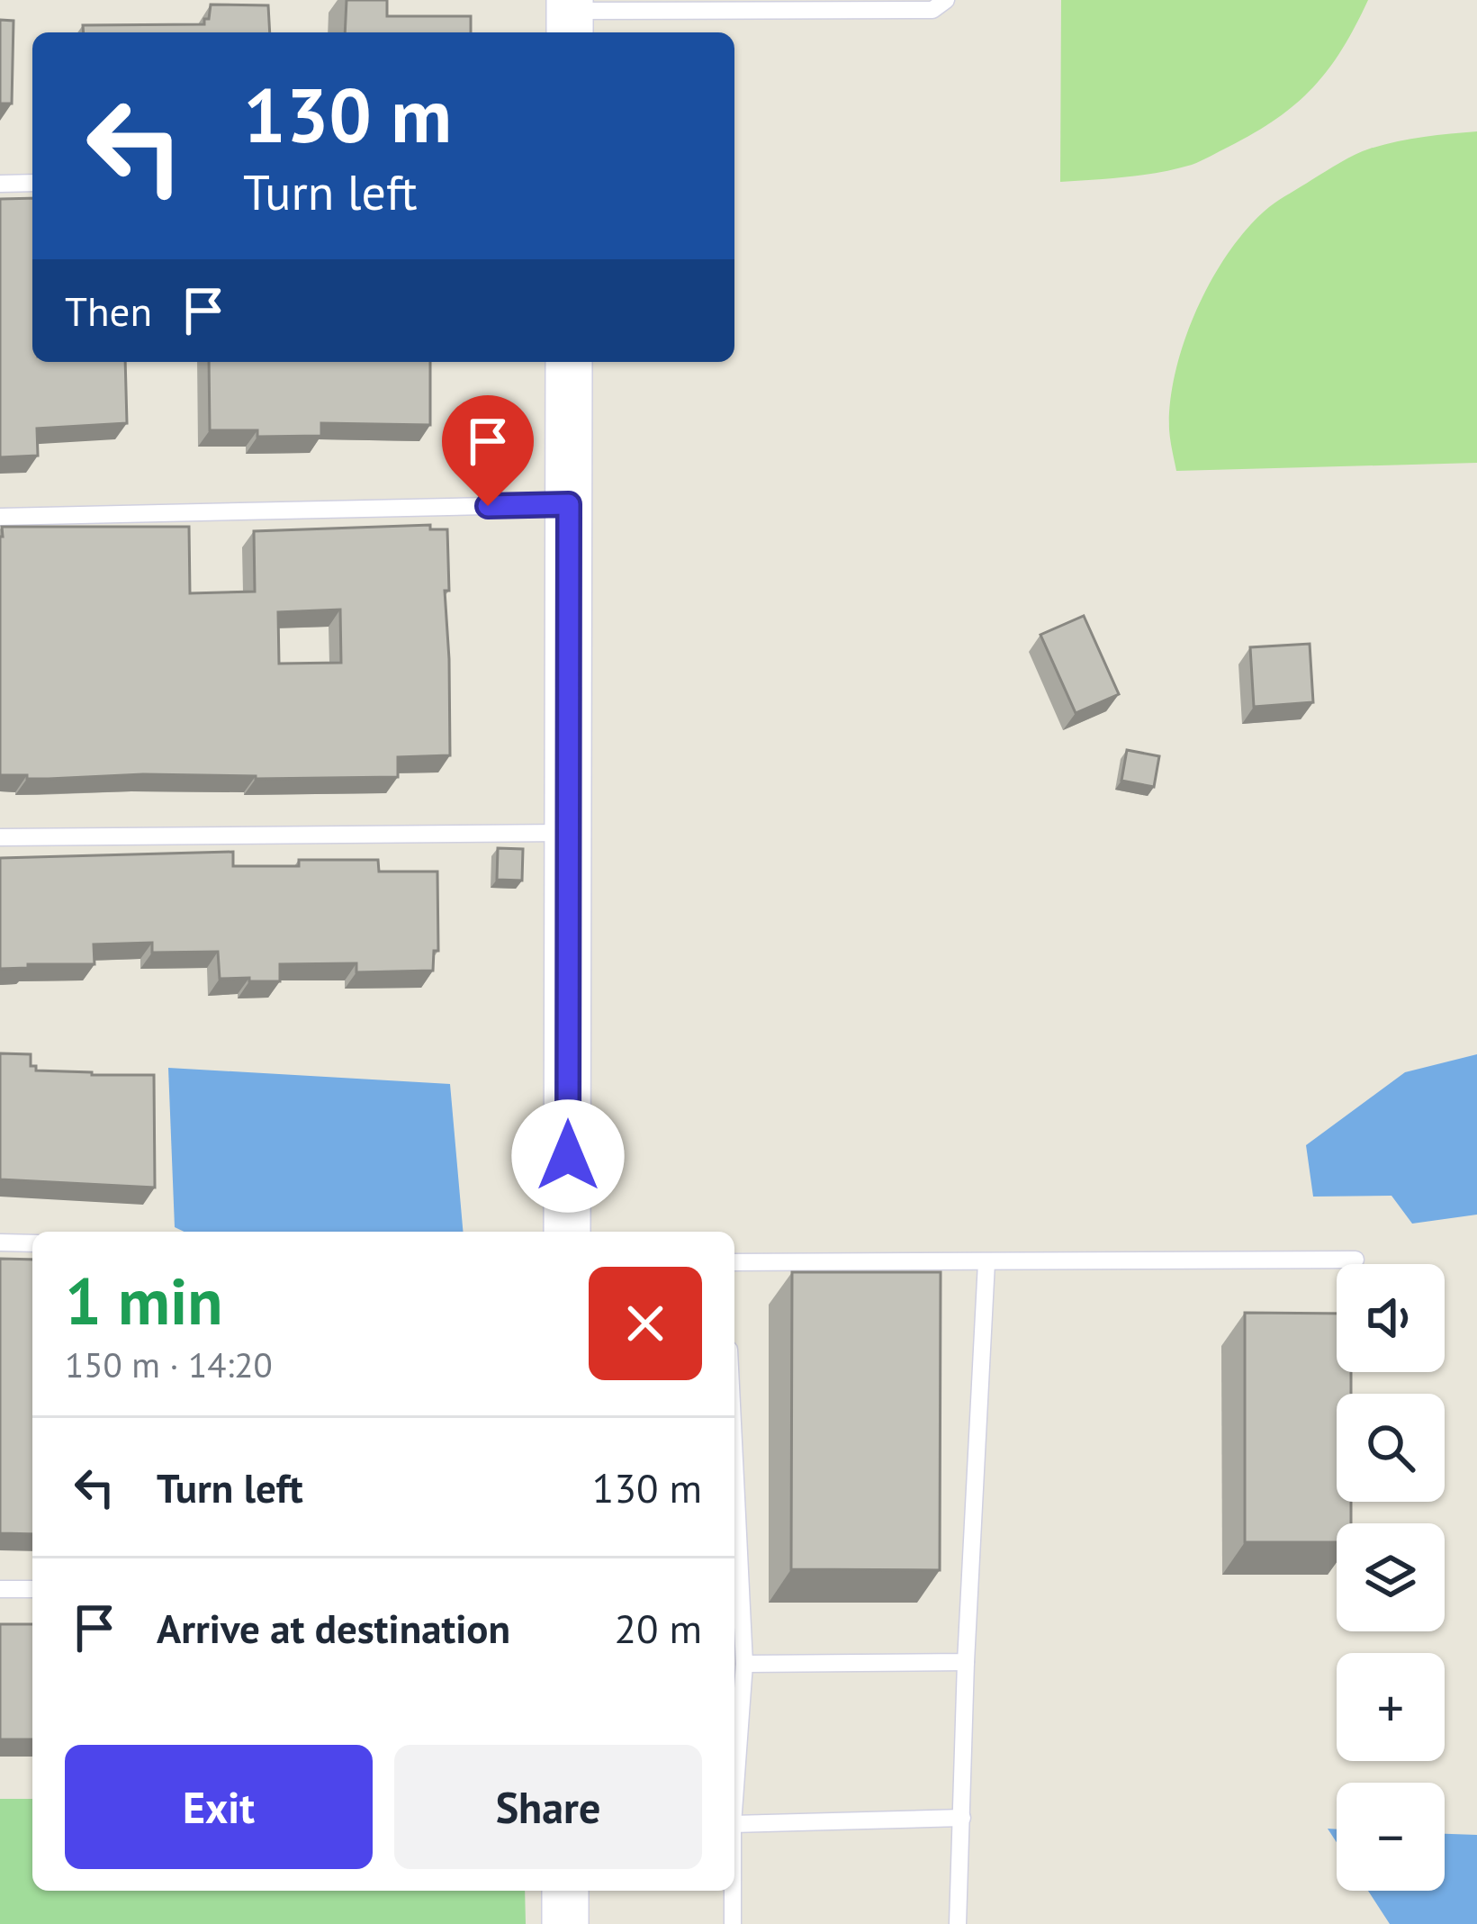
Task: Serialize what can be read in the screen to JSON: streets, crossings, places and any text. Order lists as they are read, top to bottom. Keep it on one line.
{"page":{"turn":["130 m","Turn left"],"then":"Then","heading":["1 min","150 m · 14:20"],"map_buttons":["+","−"],"list":[{"name":"Turn left","value":"130 m"},{"name":"Arrive at destination","value":"20 m"}],"buttons":["Exit","Share"]}}
